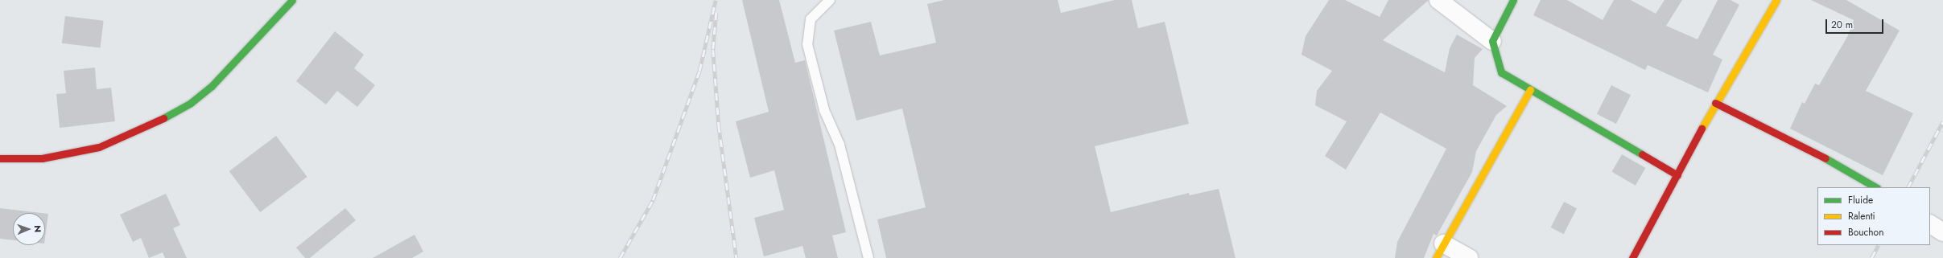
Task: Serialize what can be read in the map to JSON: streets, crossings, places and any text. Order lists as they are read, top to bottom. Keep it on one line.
{"legend":["Fluide","Ralenti","Bouchon"],"scale_bar":"20 m","north":"right"}
